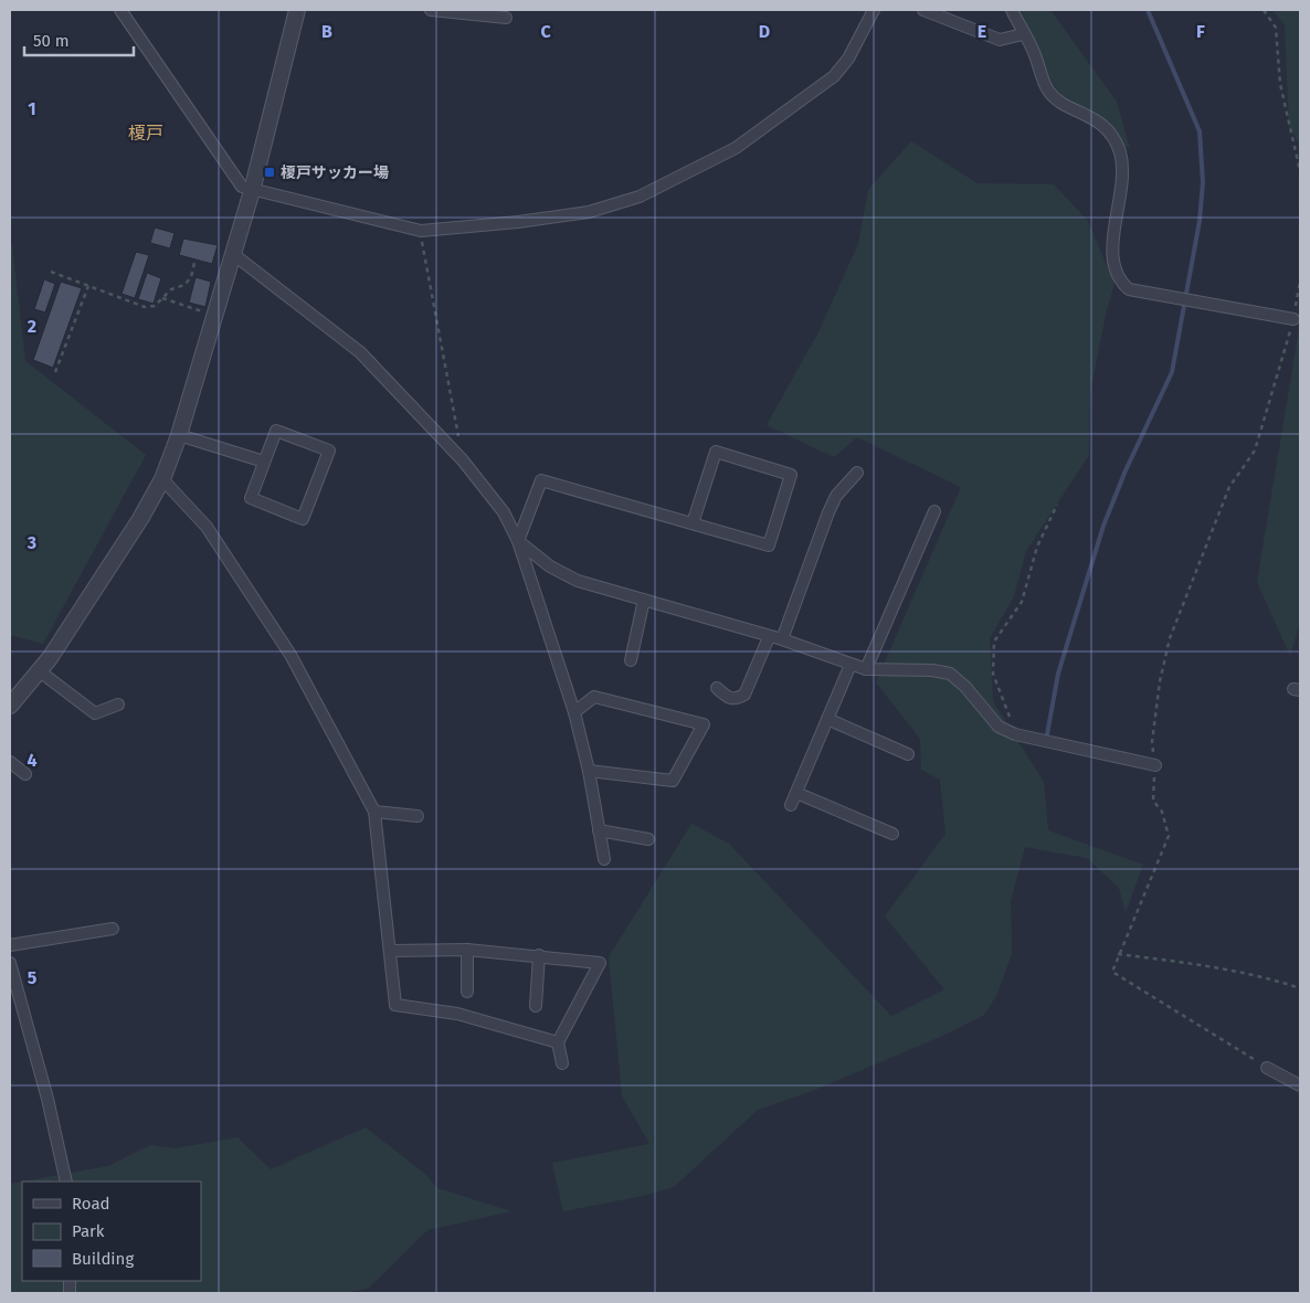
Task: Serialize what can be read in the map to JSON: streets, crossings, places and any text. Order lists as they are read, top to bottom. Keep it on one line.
{"districts":["榎戸"],"places":{"transit":["榎戸サッカー場"]},"legend":["Road","Park","Building"],"scale_bar":"50 m","grid":{"columns":["B","C","D","E","F"],"rows":["1","2","3","4","5"]}}
